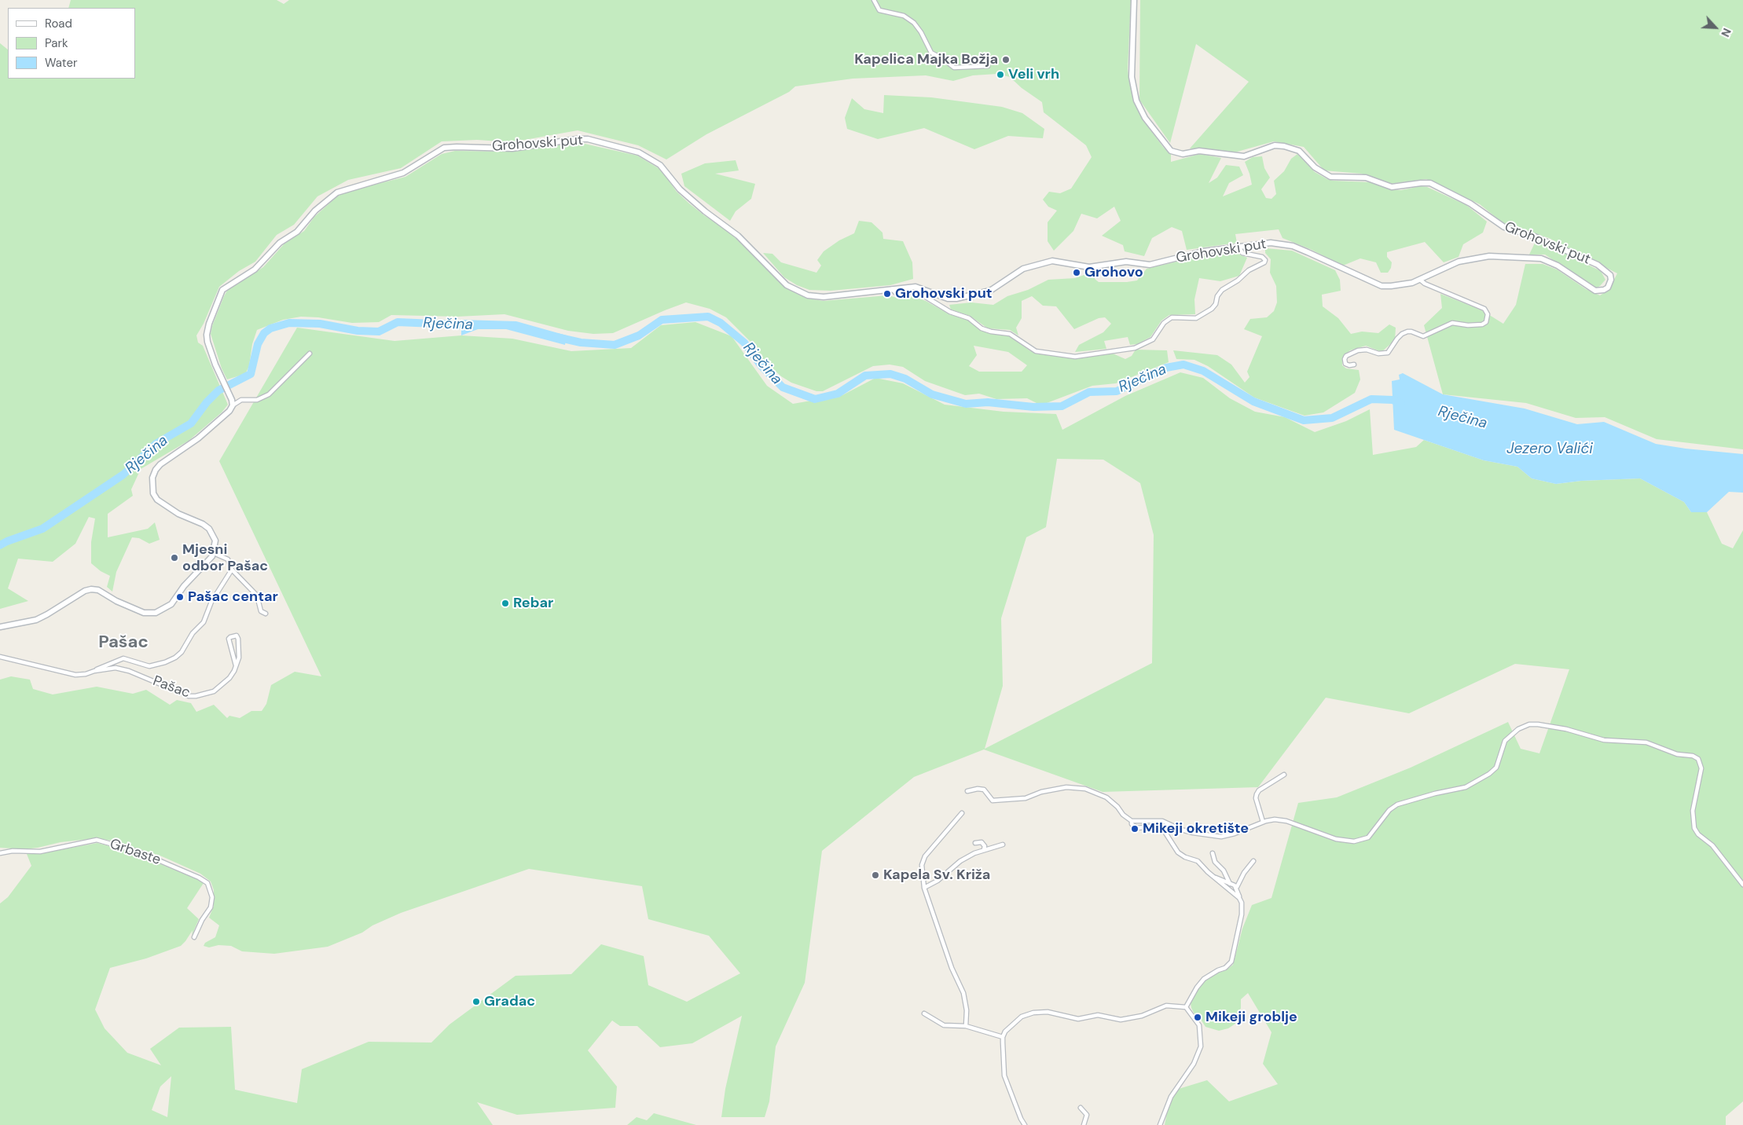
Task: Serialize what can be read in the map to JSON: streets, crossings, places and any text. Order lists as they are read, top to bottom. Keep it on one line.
{"streets":{"main road":["Grohovski put"],"street":["Pašac","Grbaste"]},"districts":["Pašac"],"water":["Rječina","Jezero Valići"],"places":["Kapelica Majka Božja","Veli vrh","Grohovo","Grohovski put","Mjesni odbor Pašac","Pašac centar","Rebar","Mikeji okretište","Kapela Sv. Križa","Gradac","Mikeji groblje"],"legend":["Road","Park","Water"],"north":"bottom right"}
